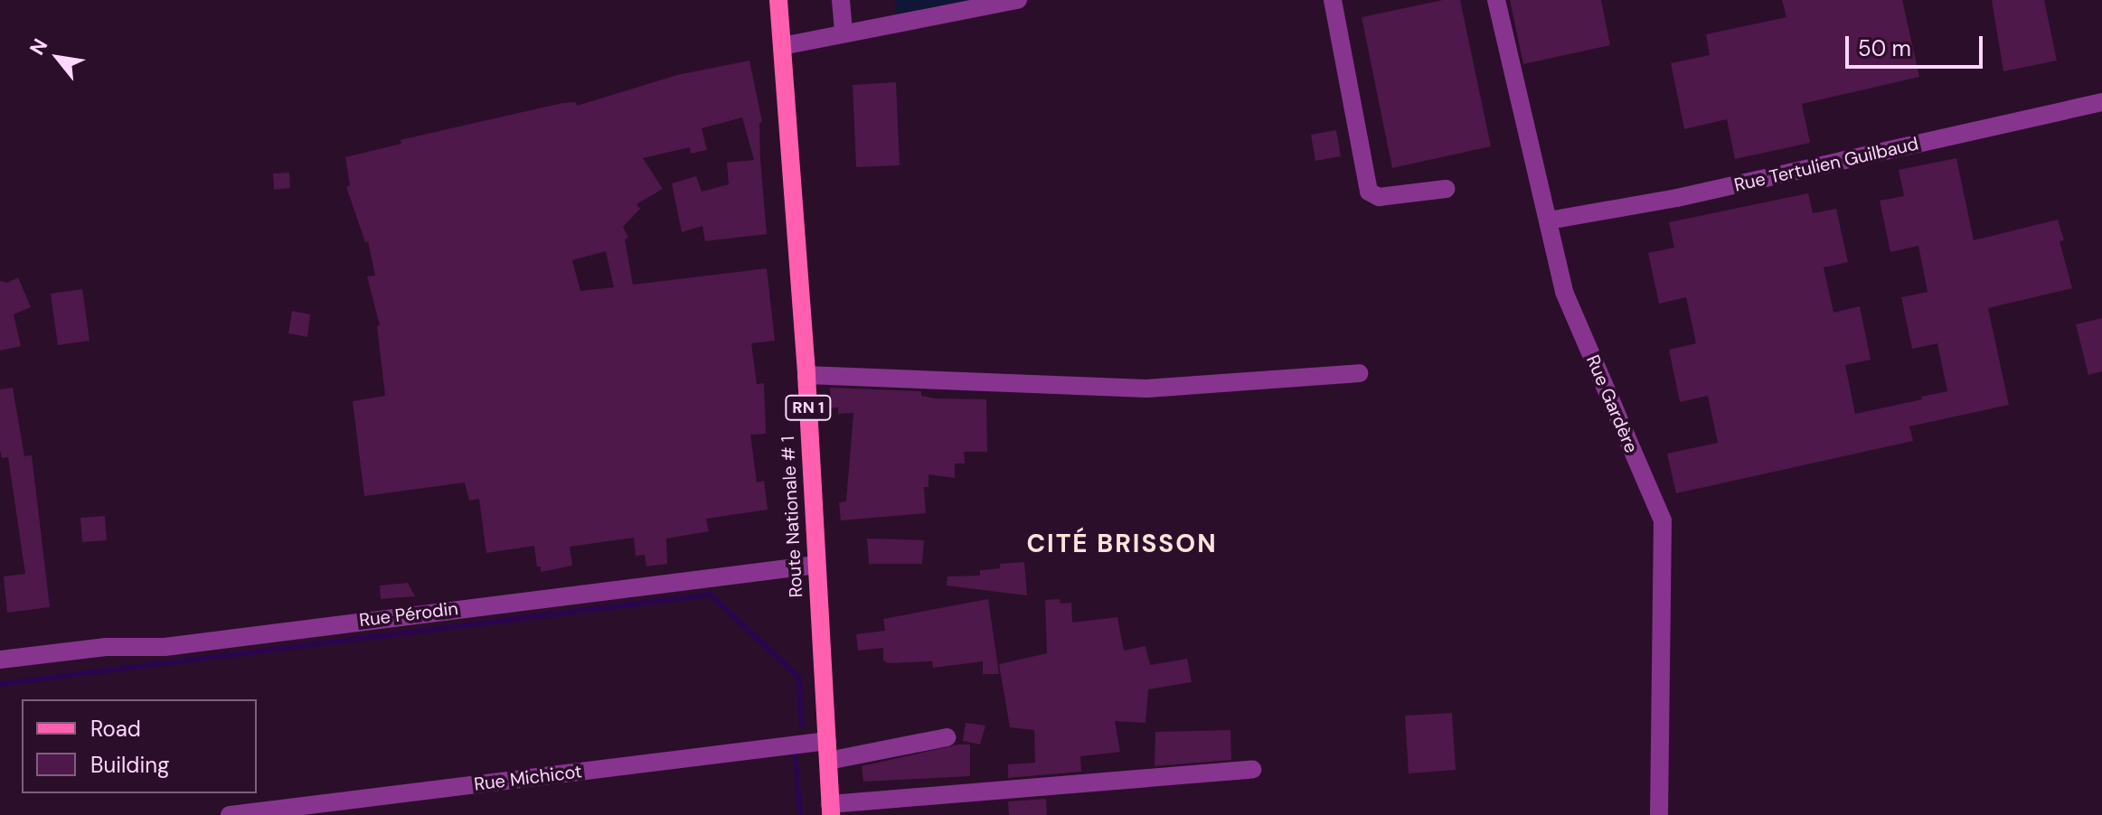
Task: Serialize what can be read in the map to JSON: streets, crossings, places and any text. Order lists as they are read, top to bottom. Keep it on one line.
{"streets":{"main road":["RN 1","Route Nationale # 1"],"street":["Rue Tertulien Guilbaud","Rue Gardère","Rue Pérodin","Rue Michicot"]},"crossings":[["Rue Tertulien Guilbaud","Rue Gardère"],["Route Nationale # 1","Rue Pérodin"],["Route Nationale # 1","Rue Michicot"]],"districts":["CITÉ BRISSON"],"legend":["Road","Building"],"scale_bar":"50 m","north":"top left"}
